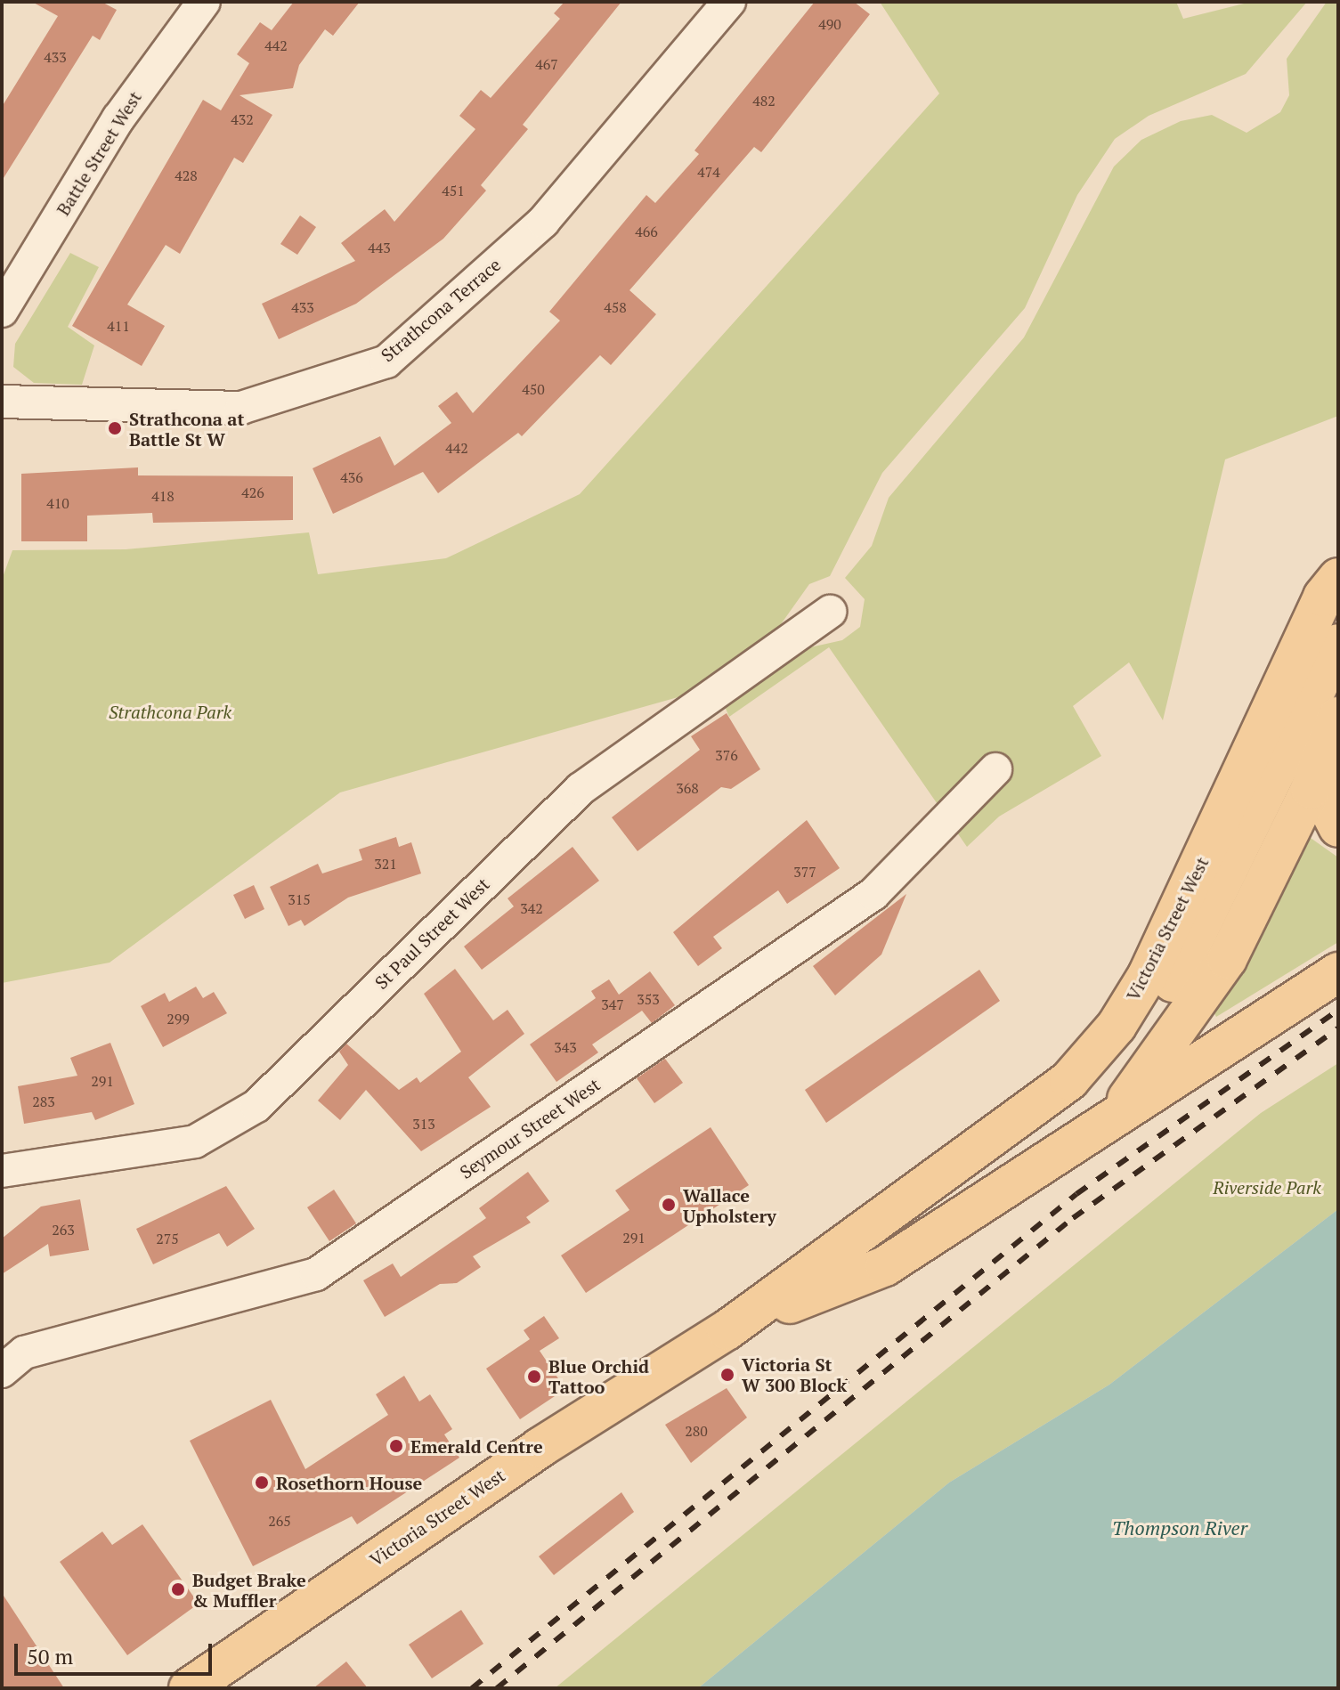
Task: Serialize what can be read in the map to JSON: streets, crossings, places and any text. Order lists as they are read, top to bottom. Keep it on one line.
{"streets":{"main road":["Victoria Street West"],"street":["Battle Street West","Strathcona Terrace","St Paul Street West","Seymour Street West"]},"water":["Thompson River"],"parks":["Strathcona Park","Riverside Park"],"places":["Strathcona at Battle St W","Wallace Upholstery","Victoria St W 300 Block","Blue Orchid Tattoo","Emerald Centre","Rosethorn House","Budget Brake & Muffler"],"house_numbers":["490","442","433","467","482","432","474","428","451","466","443","433","458","411","450","442","436","426","418","410","376","368","321","377","315","342","353","347","299","343","291","283","313","263","291","275","280","265"],"scale_bar":"50 m"}
